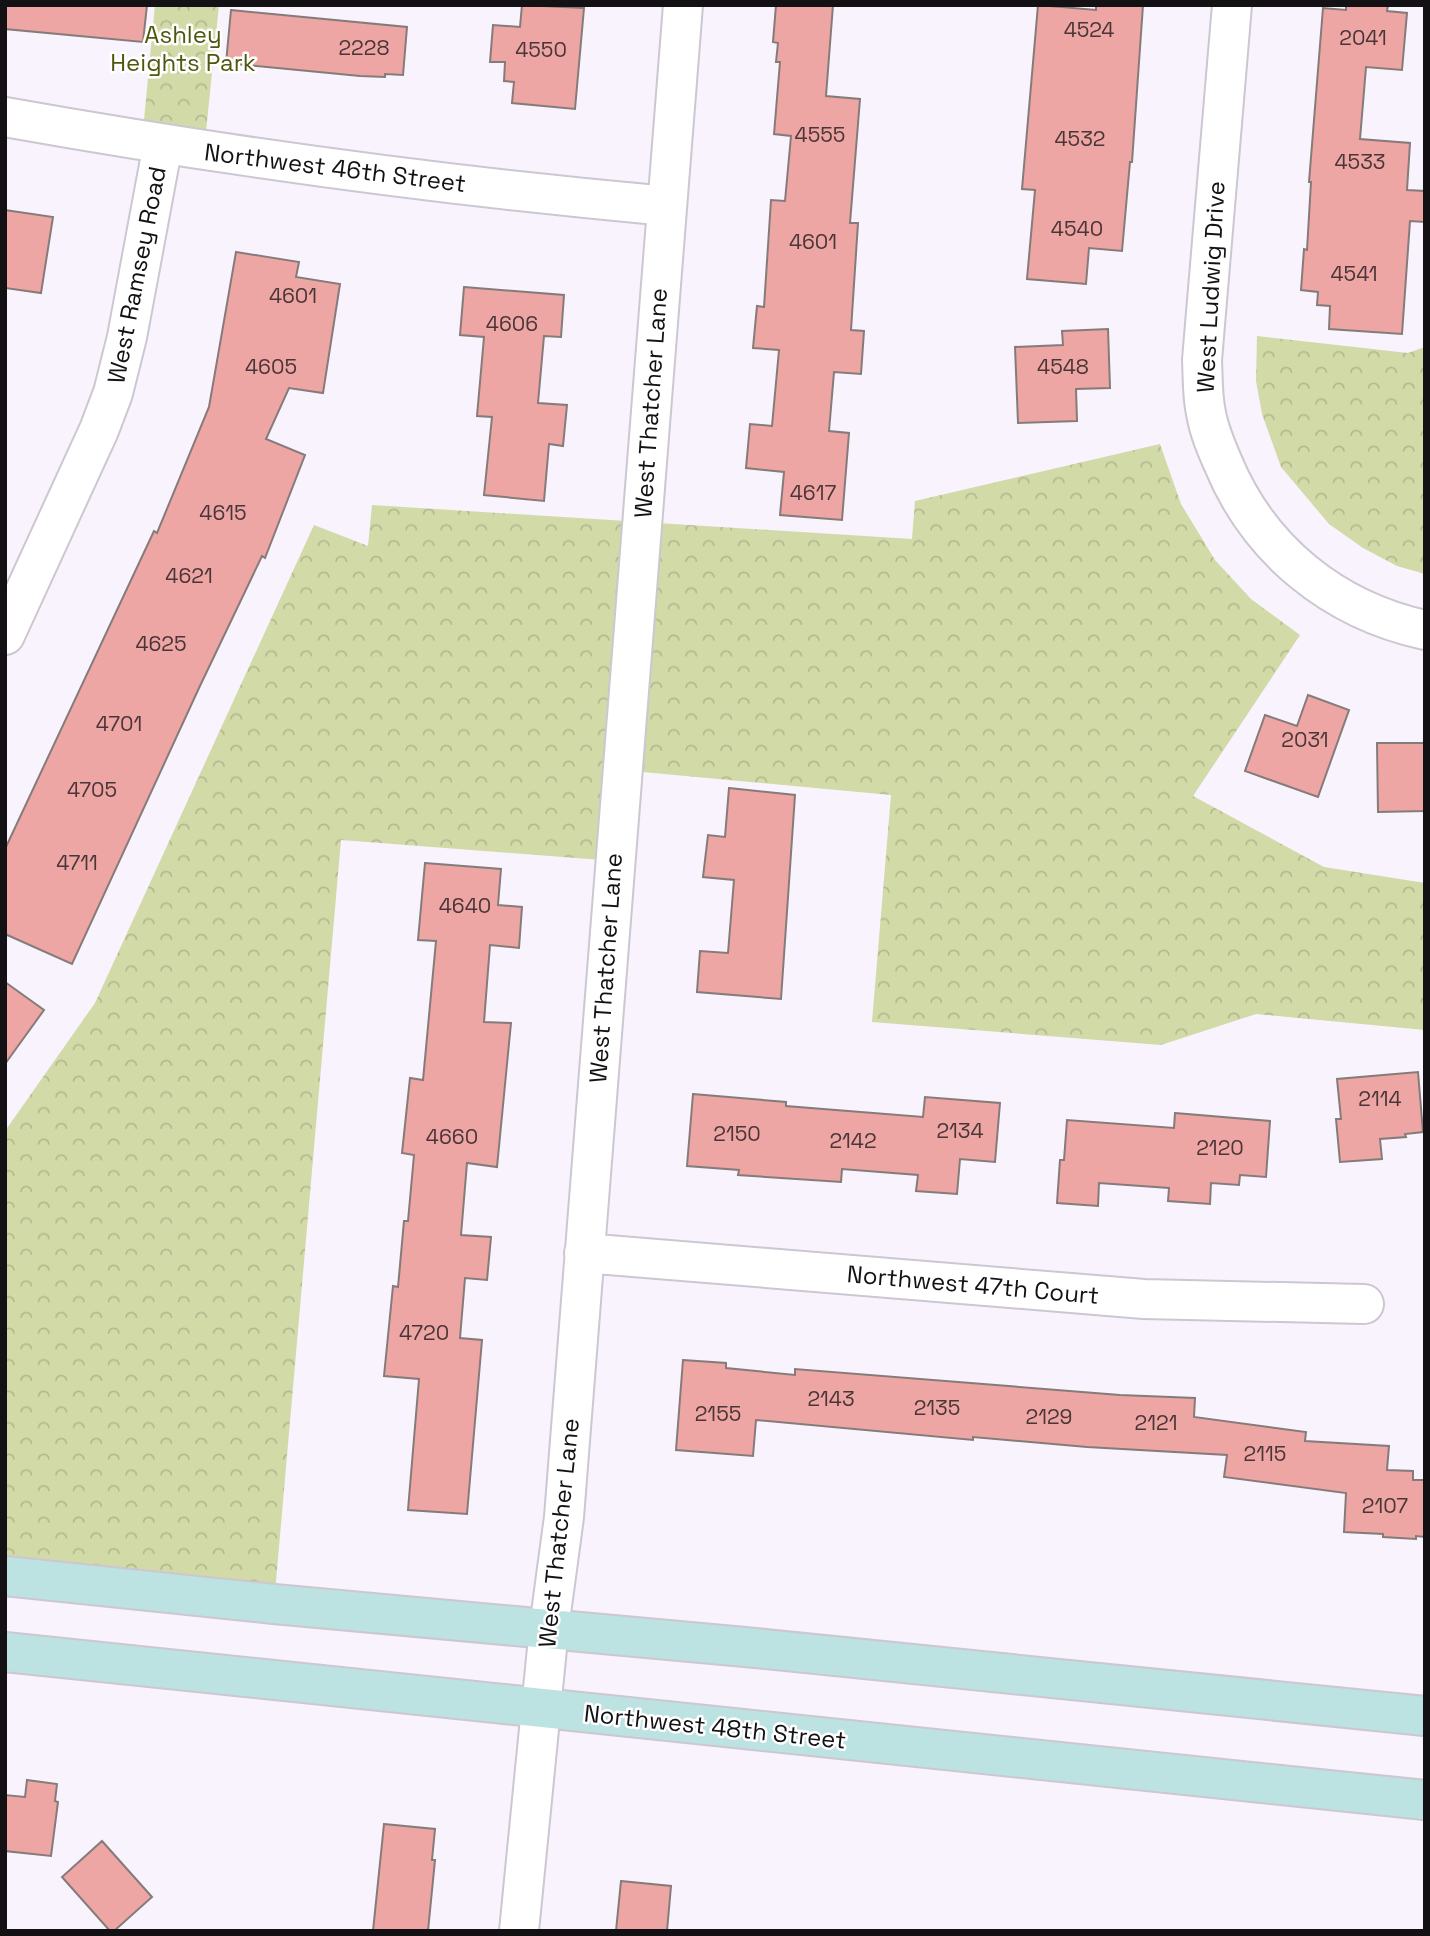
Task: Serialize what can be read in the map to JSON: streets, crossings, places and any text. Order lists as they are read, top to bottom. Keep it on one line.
{"streets":{"main road":["Northwest 48th Street"],"street":["Northwest 46th Street","West Ramsey Road","West Ludwig Drive","West Thatcher Lane","Northwest 47th Court"]},"crossings":[["Northwest 46th Street","West Ramsey Road"],["Northwest 46th Street","West Thatcher Lane"],["West Thatcher Lane","Northwest 47th Court"],["West Thatcher Lane","Northwest 48th Street"]],"parks":["Ashley Heights Park"],"house_numbers":["4524","2041","2228","4550","4555","4532","4533","4540","4601","4541","4601","4606","4605","4548","4617","4615","4621","4625","4701","2031","4705","4711","4640","2114","2134","2150","4660","2142","2120","4720","2143","2135","2155","2129","2121","2115","2107"]}
